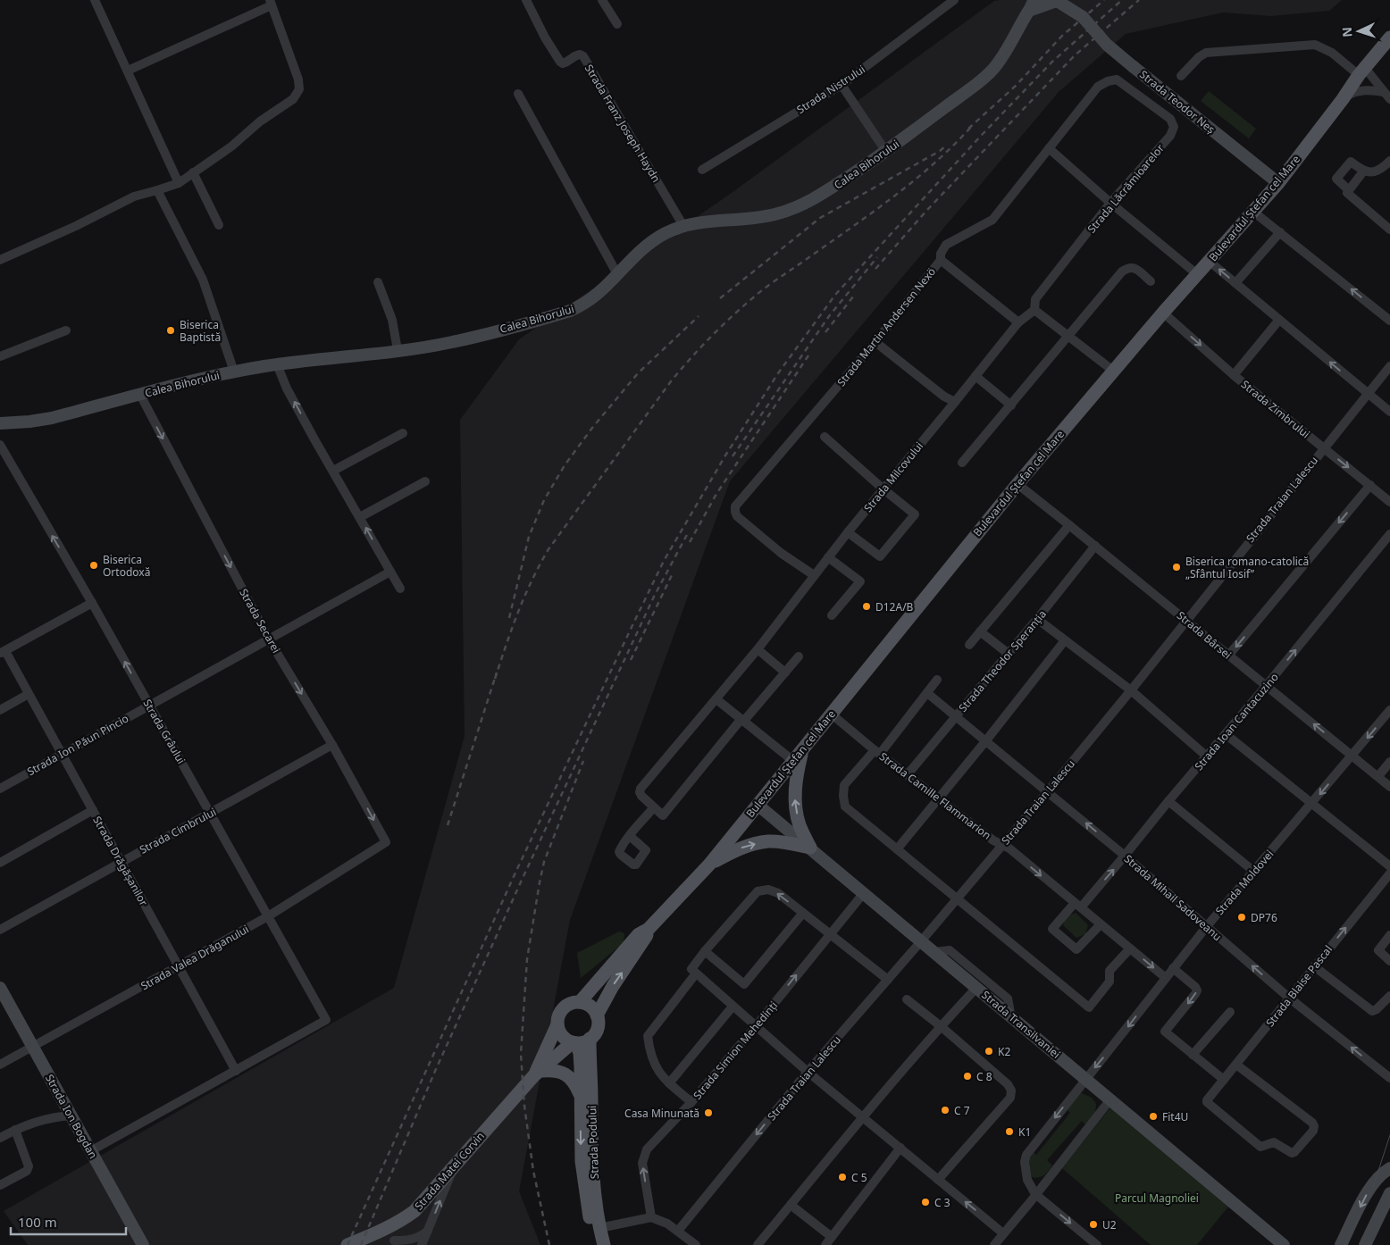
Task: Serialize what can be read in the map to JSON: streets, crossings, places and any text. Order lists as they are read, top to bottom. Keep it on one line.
{"streets":{"main road":["Strada Teodor Neș","Calea Bihorului","Bulevardul Ștefan cel Mare","Strada Transilvaniei","Strada Ion Bogdan","Strada Podului","Strada Matei Corvin"],"street":["Strada Nistrului","Strada Franz Joseph Haydn","Strada Lăcrămioarelor","Strada Martin Andersen Nexö","Strada Zimbrului","Strada Milcovului","Strada Traian Lalescu","Strada Secarei","Strada Bârsei","Strada Theodor Speranția","Strada Ioan Cantacuzino","Strada Grâului","Strada Ion Păun Pincio","Strada Camille Flammarion","Strada Cimbrului","Strada Drăgășanilor","Strada Moldovei","Strada Mihail Sadoveanu","Strada Valea Drăganului","Strada Blaise Pascal","Strada Simion Mehedinți"]},"crossings":[["Strada Teodor Neș","Calea Bihorului"],["Strada Teodor Neș","Bulevardul Ștefan cel Mare"],["Strada Franz Joseph Haydn","Calea Bihorului"],["Calea Bihorului","Strada Secarei"],["Strada Lăcrămioarelor","Strada Martin Andersen Nexö"],["Strada Lăcrămioarelor","Strada Milcovului"],["Bulevardul Ștefan cel Mare","Strada Zimbrului"],["Bulevardul Ștefan cel Mare","Strada Bârsei"],["Bulevardul Ștefan cel Mare","Strada Camille Flammarion"],["Bulevardul Ștefan cel Mare","Strada Transilvaniei"],["Bulevardul Ștefan cel Mare","Strada Podului"],["Strada Martin Andersen Nexö","Strada Milcovului"],["Strada Zimbrului","Strada Traian Lalescu"],["Strada Traian Lalescu","Strada Bârsei"],["Strada Traian Lalescu","Strada Camille Flammarion"],["Strada Traian Lalescu","Strada Mihail Sadoveanu"],["Strada Traian Lalescu","Strada Transilvaniei"],["Strada Secarei","Strada Ion Păun Pincio"],["Strada Secarei","Strada Cimbrului"],["Strada Secarei","Strada Valea Drăganului"],["Strada Bârsei","Strada Theodor Speranția"],["Strada Bârsei","Strada Ioan Cantacuzino"],["Strada Bârsei","Strada Moldovei"],["Strada Theodor Speranția","Strada Camille Flammarion"],["Strada Theodor Speranția","Strada Mihail Sadoveanu"],["Strada Ioan Cantacuzino","Strada Camille Flammarion"],["Strada Ioan Cantacuzino","Strada Mihail Sadoveanu"],["Strada Grâului","Strada Ion Păun Pincio"],["Strada Grâului","Strada Cimbrului"],["Strada Grâului","Strada Drăgășanilor"],["Strada Grâului","Strada Valea Drăganului"],["Strada Ion Păun Pincio","Strada Drăgășanilor"],["Strada Camille Flammarion","Strada Moldovei"],["Strada Cimbrului","Strada Drăgășanilor"],["Strada Drăgășanilor","Strada Valea Drăganului"],["Strada Moldovei","Strada Mihail Sadoveanu"],["Strada Moldovei","Strada Transilvaniei"],["Strada Mihail Sadoveanu","Strada Blaise Pascal"],["Strada Valea Drăganului","Strada Ion Bogdan"],["Strada Transilvaniei","Strada Simion Mehedinți"]],"one_way":["Strada Secarei","Strada Grâului","Strada Mihail Sadoveanu","Strada Simion Mehedinți"],"parks":["Parcul Magnoliei"],"places":["Biserica Baptistă","Biserica Ortodoxă","Biserica romano-catolică „Sfântul Iosif”","D12A/B","DP76","K2","C 8","C 7","Casa Minunată","Fit4U","K1","C 5","C 3","U2"],"scale_bar":"100 m","north":"left"}
